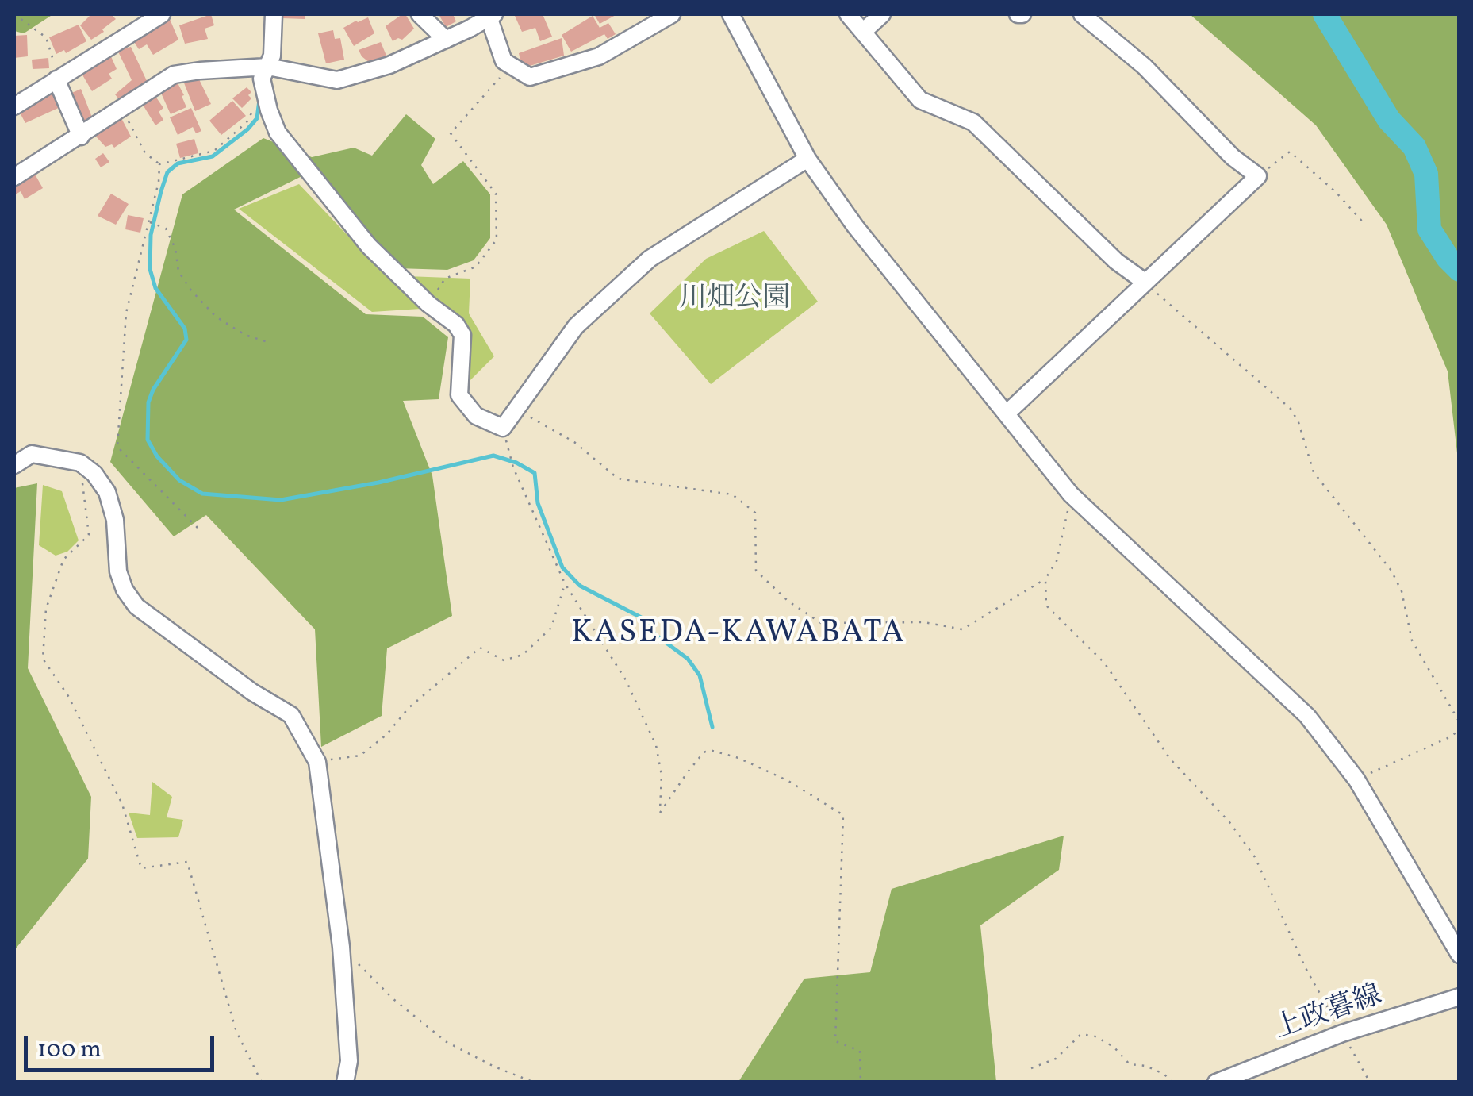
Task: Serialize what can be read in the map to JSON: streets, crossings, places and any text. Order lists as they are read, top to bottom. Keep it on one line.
{"streets":{"street":["上政暮線"]},"districts":["KASEDA-KAWABATA"],"parks":["川畑公園"],"scale_bar":"100 m"}
